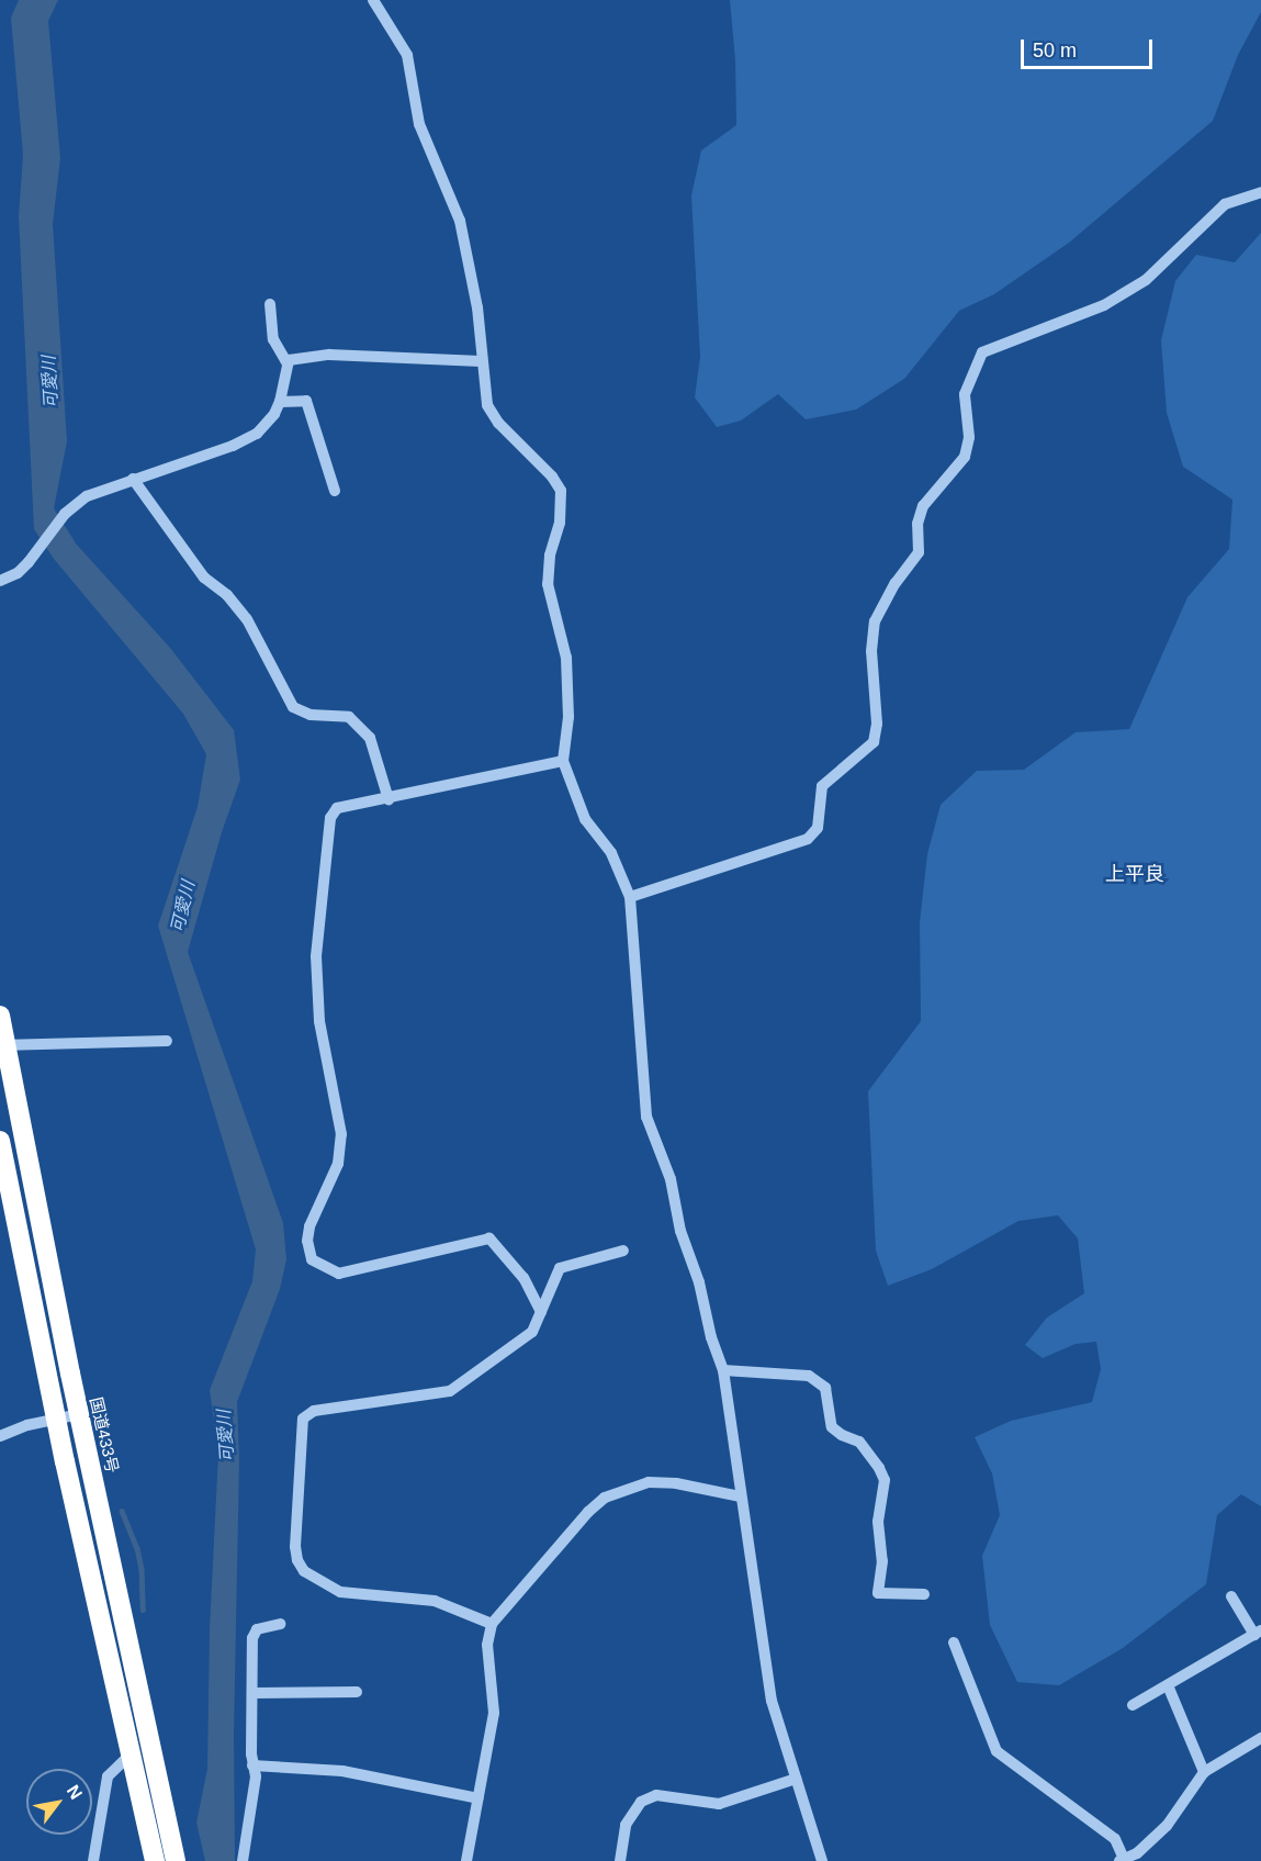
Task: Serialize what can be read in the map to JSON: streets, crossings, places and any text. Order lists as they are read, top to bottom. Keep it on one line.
{"streets":{"highway":["国道433号"]},"districts":["上平良"],"water":["可愛川"],"scale_bar":"50 m","north":"top right"}
